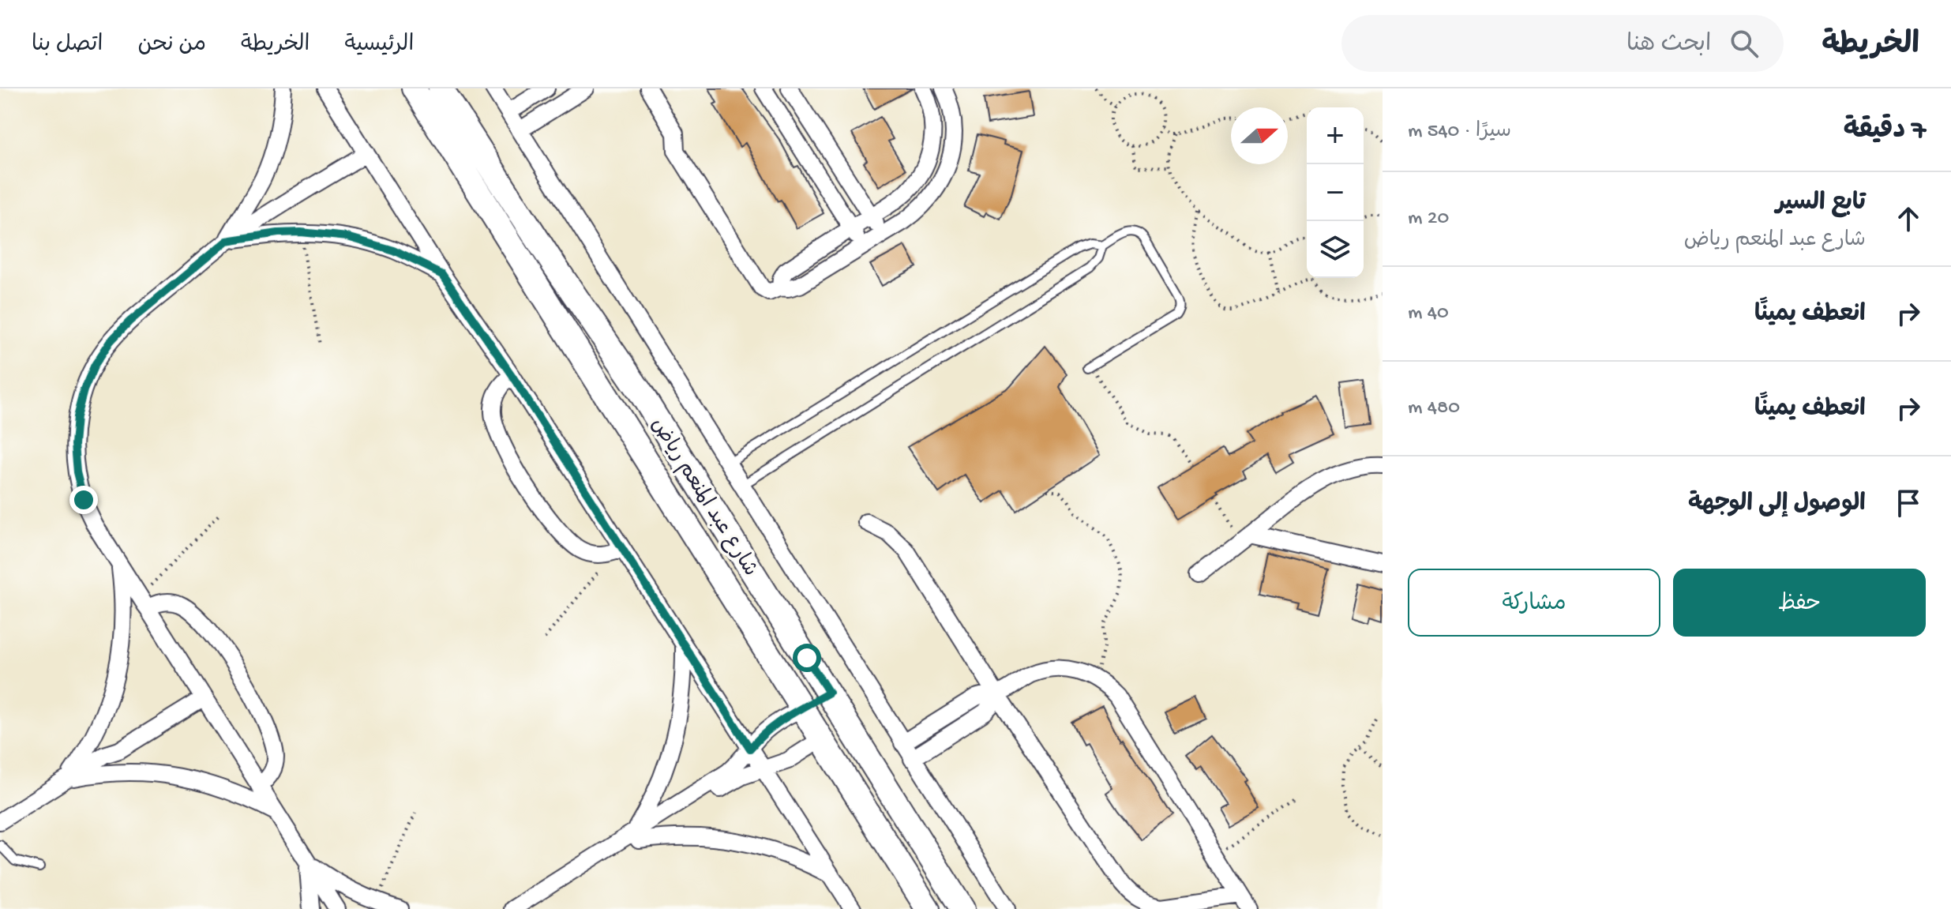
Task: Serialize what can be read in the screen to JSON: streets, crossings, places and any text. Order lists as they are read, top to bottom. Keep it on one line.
{"streets":{"street":["شارع عبد المنعم رياض"]},"north":"right","page":{"header":"الخريطة","search":"ابحث هنا","nav":["الرئيسية","الخريطة","من نحن","اتصل بنا"],"heading":["7 دقيقة","سيرًا · 540 m"],"map_buttons":["+","−"],"list":[["تابع السير","شارع عبد المنعم رياض","20 m"],["انعطف يمينًا","40 m"],["انعطف يمينًا","480 m"],"الوصول إلى الوجهة"],"buttons":["حفظ","مشاركة"]}}
